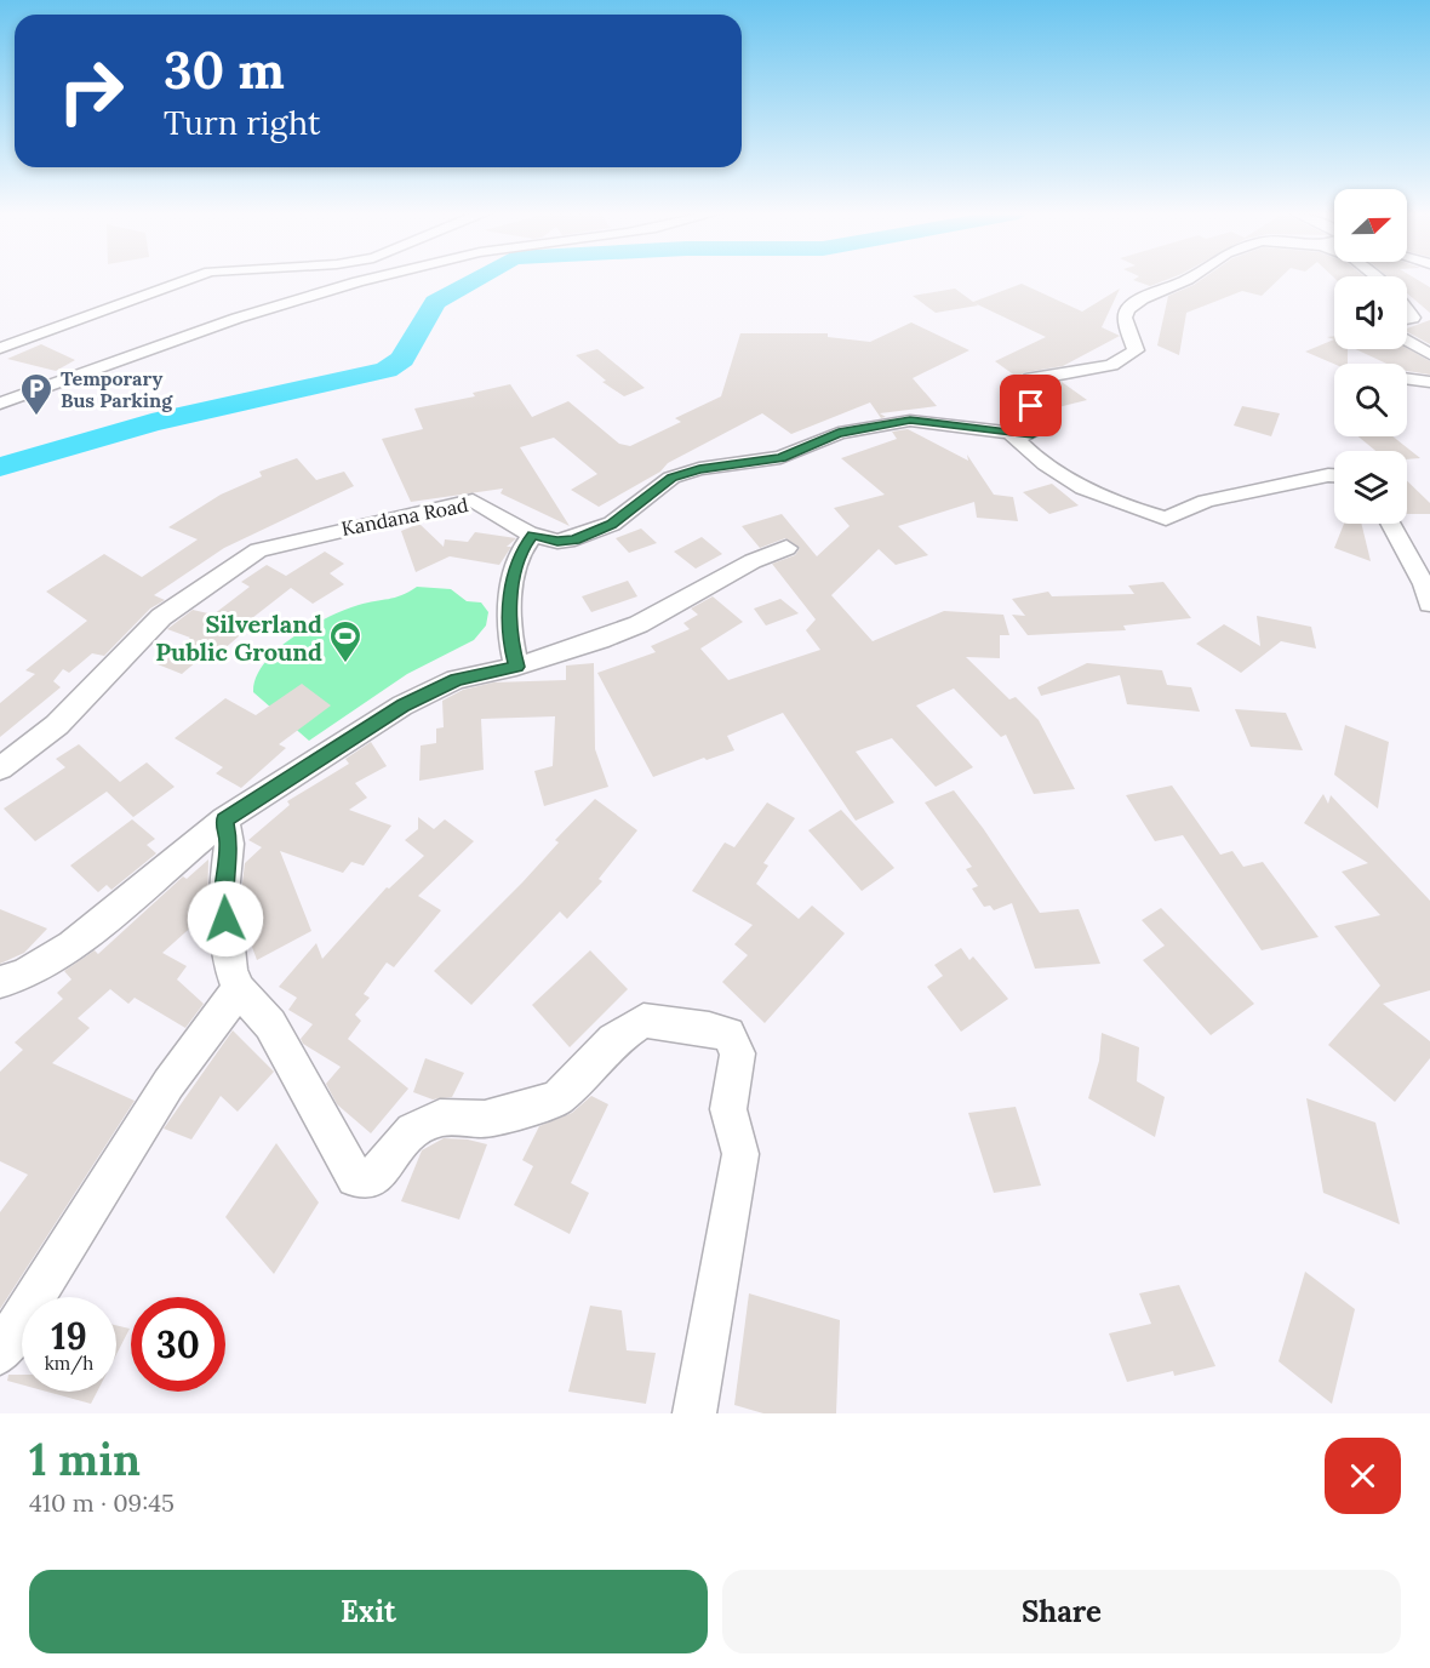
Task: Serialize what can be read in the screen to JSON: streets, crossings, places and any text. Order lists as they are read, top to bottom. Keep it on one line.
{"streets":{"street":["Kandana Road"]},"places":{"parking":["Temporary Bus Parking"],"sports":["Silverland Public Ground"]},"north":"right","page":{"turn":["30 m","Turn right"],"speed":"19 km/h","limit":"30","heading":["1 min","410 m · 09:45"],"buttons":["Exit","Share"]}}
